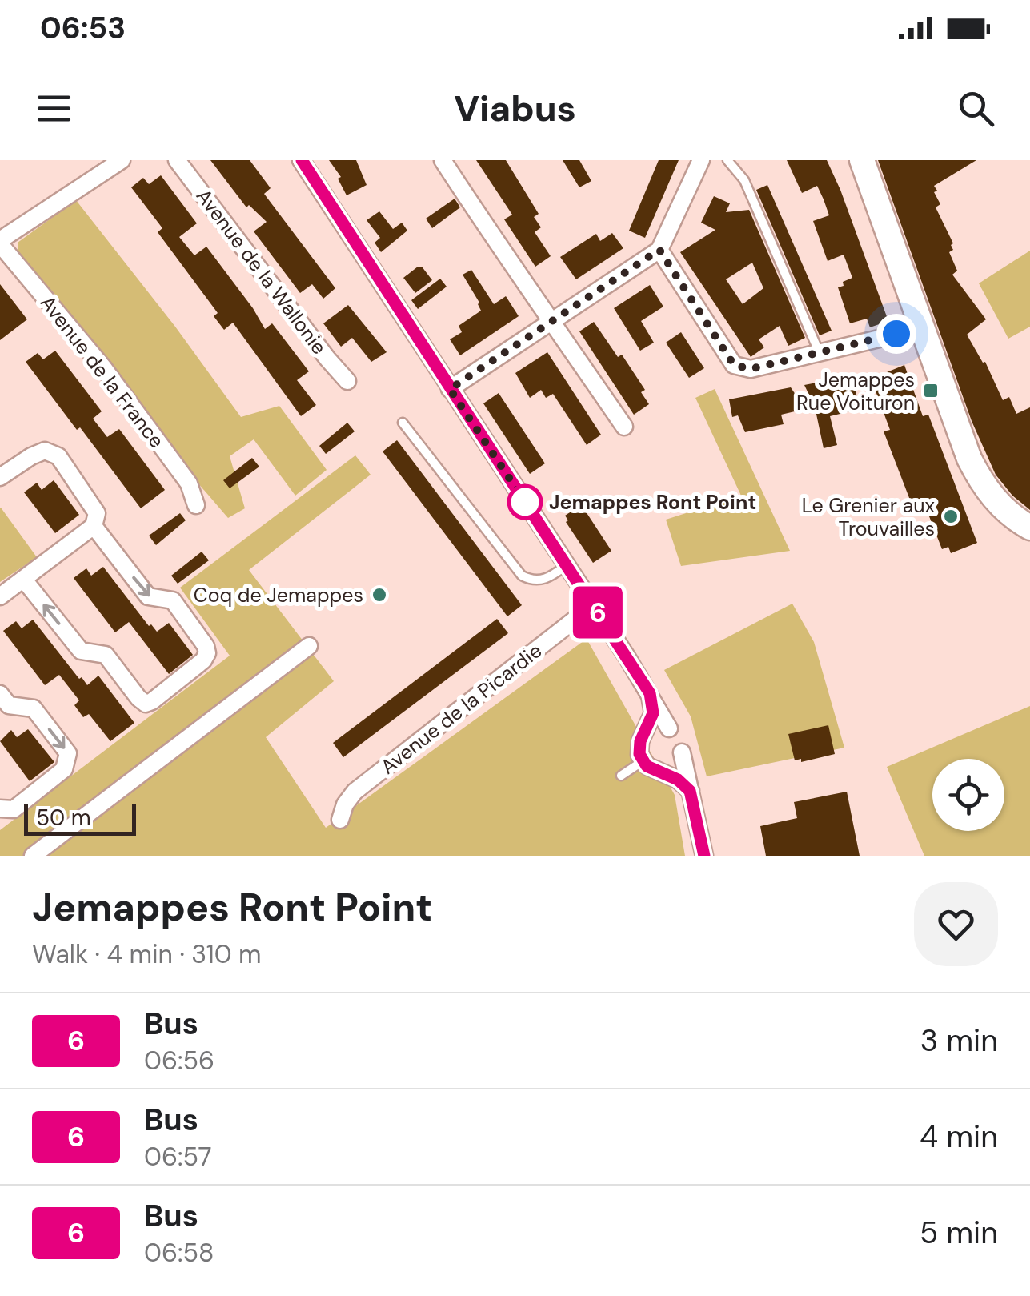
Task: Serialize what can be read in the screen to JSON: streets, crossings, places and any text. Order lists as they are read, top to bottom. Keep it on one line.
{"streets":{"street":["Avenue de la Wallonie","Avenue de la France","Avenue de la Picardie"]},"places":{"transit":["Jemappes Rue Voituron"],"other":["Jemappes Ront Point","Le Grenier aux Trouvailles","Coq de Jemappes"]},"lines":["bus line 6"],"scale_bar":"50 m","page":{"status":"06:53","header":"Viabus","on_map":"6","scale":"50 m","heading":["Jemappes Ront Point","Walk · 4 min · 310 m"],"list":[{"mark":"6","name":"Bus","note":"06:56","value":"3 min"},{"mark":"6","name":"Bus","note":"06:57","value":"4 min"},{"mark":"6","name":"Bus","note":"06:58","value":"5 min"}]}}
